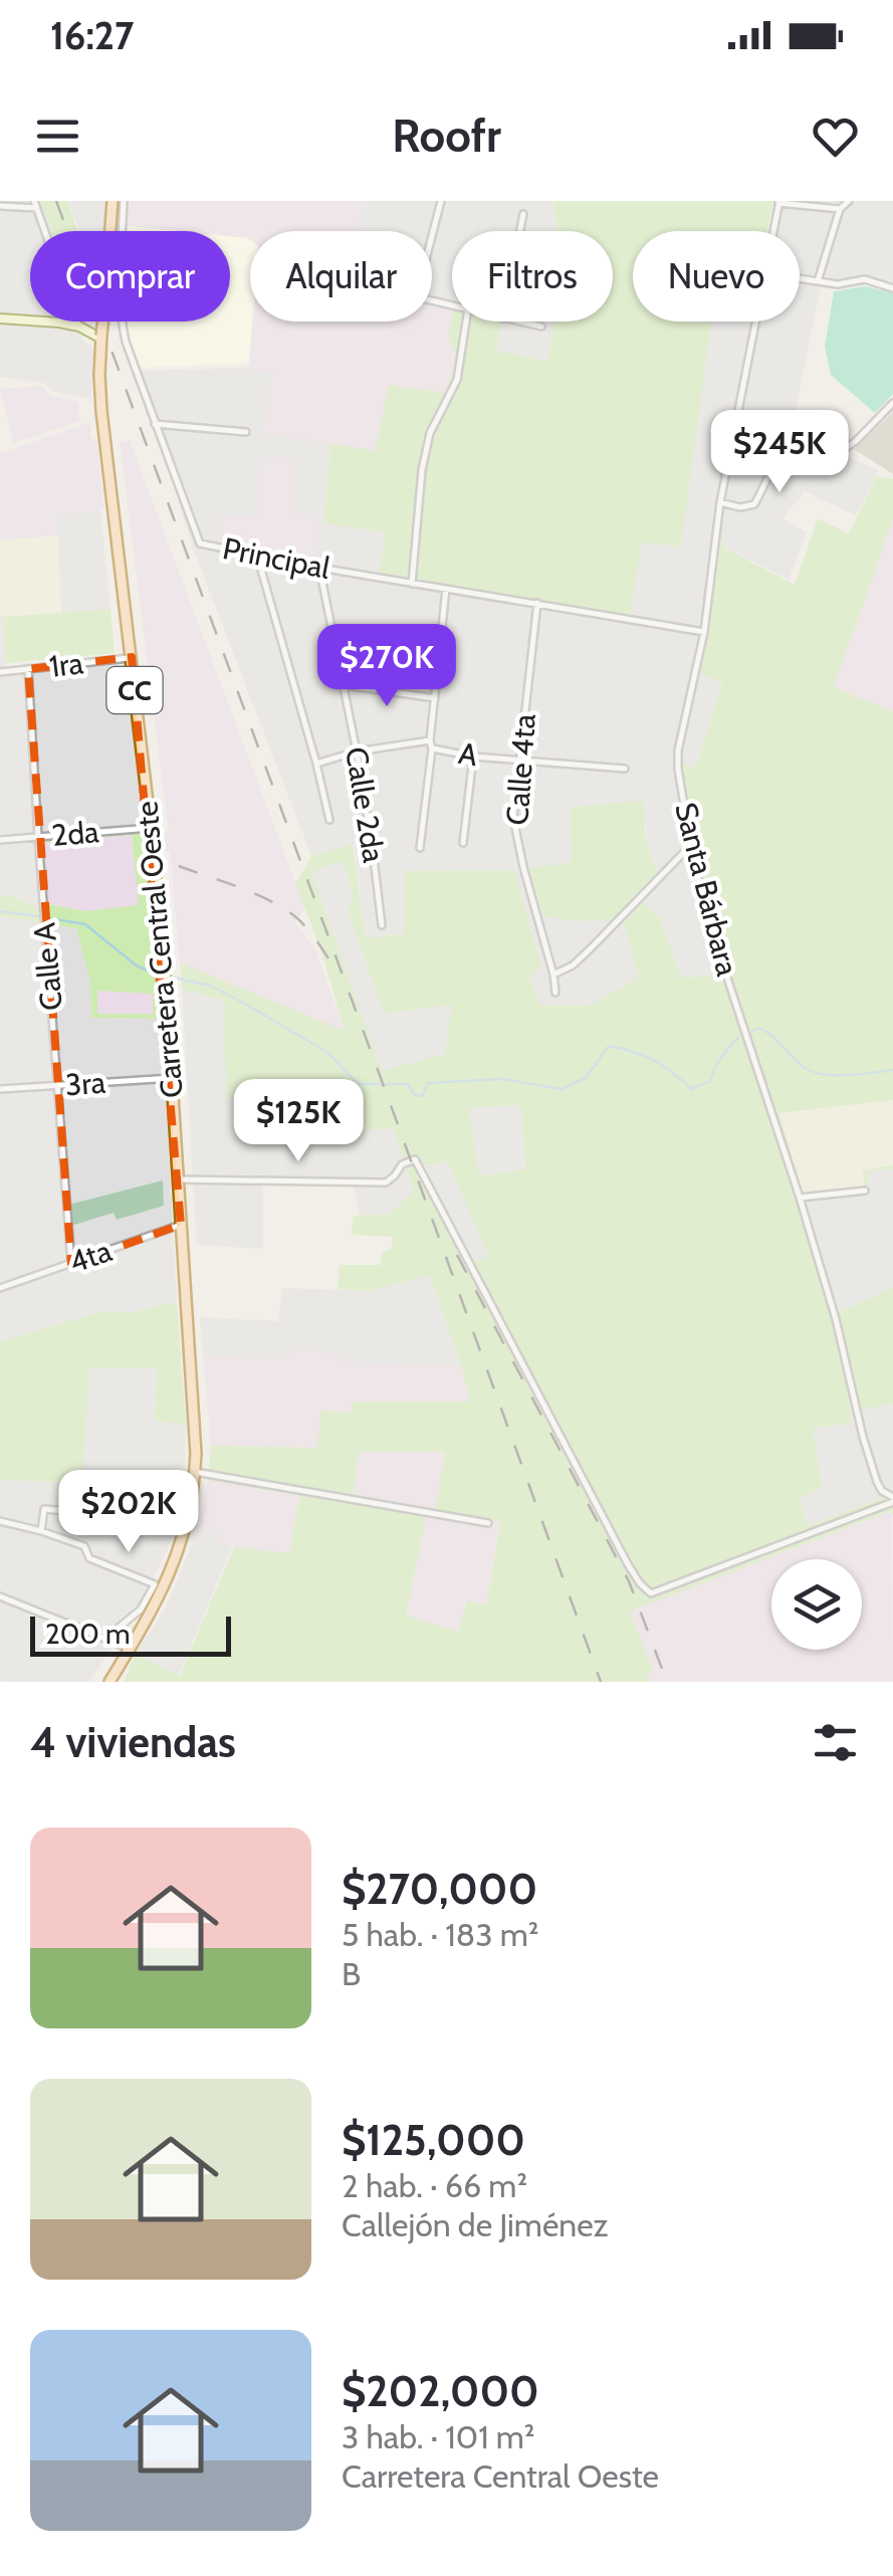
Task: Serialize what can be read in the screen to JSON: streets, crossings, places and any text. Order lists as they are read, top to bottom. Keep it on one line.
{"streets":{"main road":["CC","Carretera Central Oeste"],"street":["Principal","1ra","A","Calle 4ta","Calle 2da","2da","Santa Bárbara","Calle A","3ra","4ta"]},"crossings":[["Principal","Calle 4ta"],["Principal","Calle 2da"],["Principal","Santa Bárbara"],["1ra","Carretera Central Oeste"],["1ra","Calle A"],["A","Calle 4ta"],["A","Calle 2da"],["2da","Carretera Central Oeste"],["2da","Calle A"],["Carretera Central Oeste","3ra"],["Carretera Central Oeste","4ta"],["Calle A","3ra"],["Calle A","4ta"]],"scale_bar":"200 m","page":{"status":"16:27","header":"Roofr","chip":["Comprar","Alquilar","Filtros","Nuevo"],"price":["$245K","$270K","$125K","$202K"],"scale":"200 m","heading":"4 viviendas","list":[{"name":"$270,000","note":"5 hab. · 183 m² · B"},{"name":"$125,000","note":"2 hab. · 66 m² · Callejón de Jiménez"},{"name":"$202,000","note":"3 hab. · 101 m² · Carretera Central Oeste"}]}}
